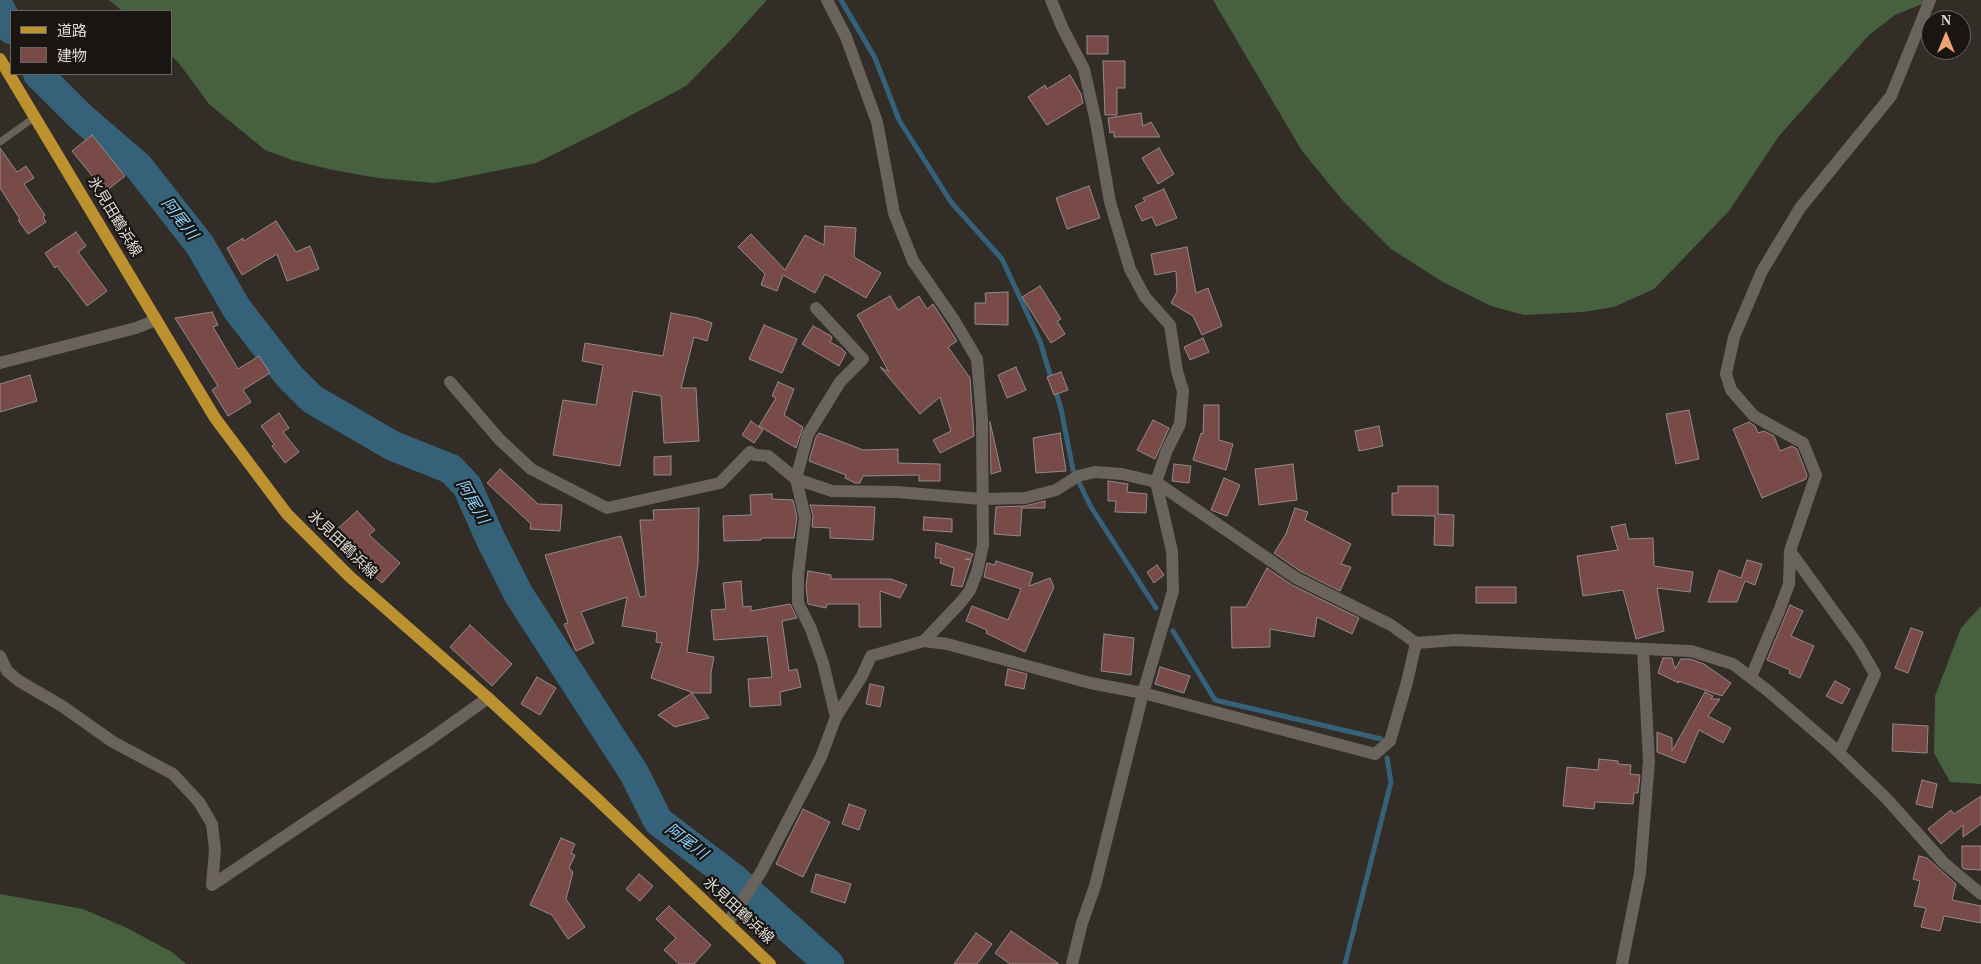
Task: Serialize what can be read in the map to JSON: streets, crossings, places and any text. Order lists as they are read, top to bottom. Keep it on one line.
{"streets":{"main road":["氷見田鶴浜線"]},"water":["阿尾川"],"legend":["道路","建物"],"north":"top"}
